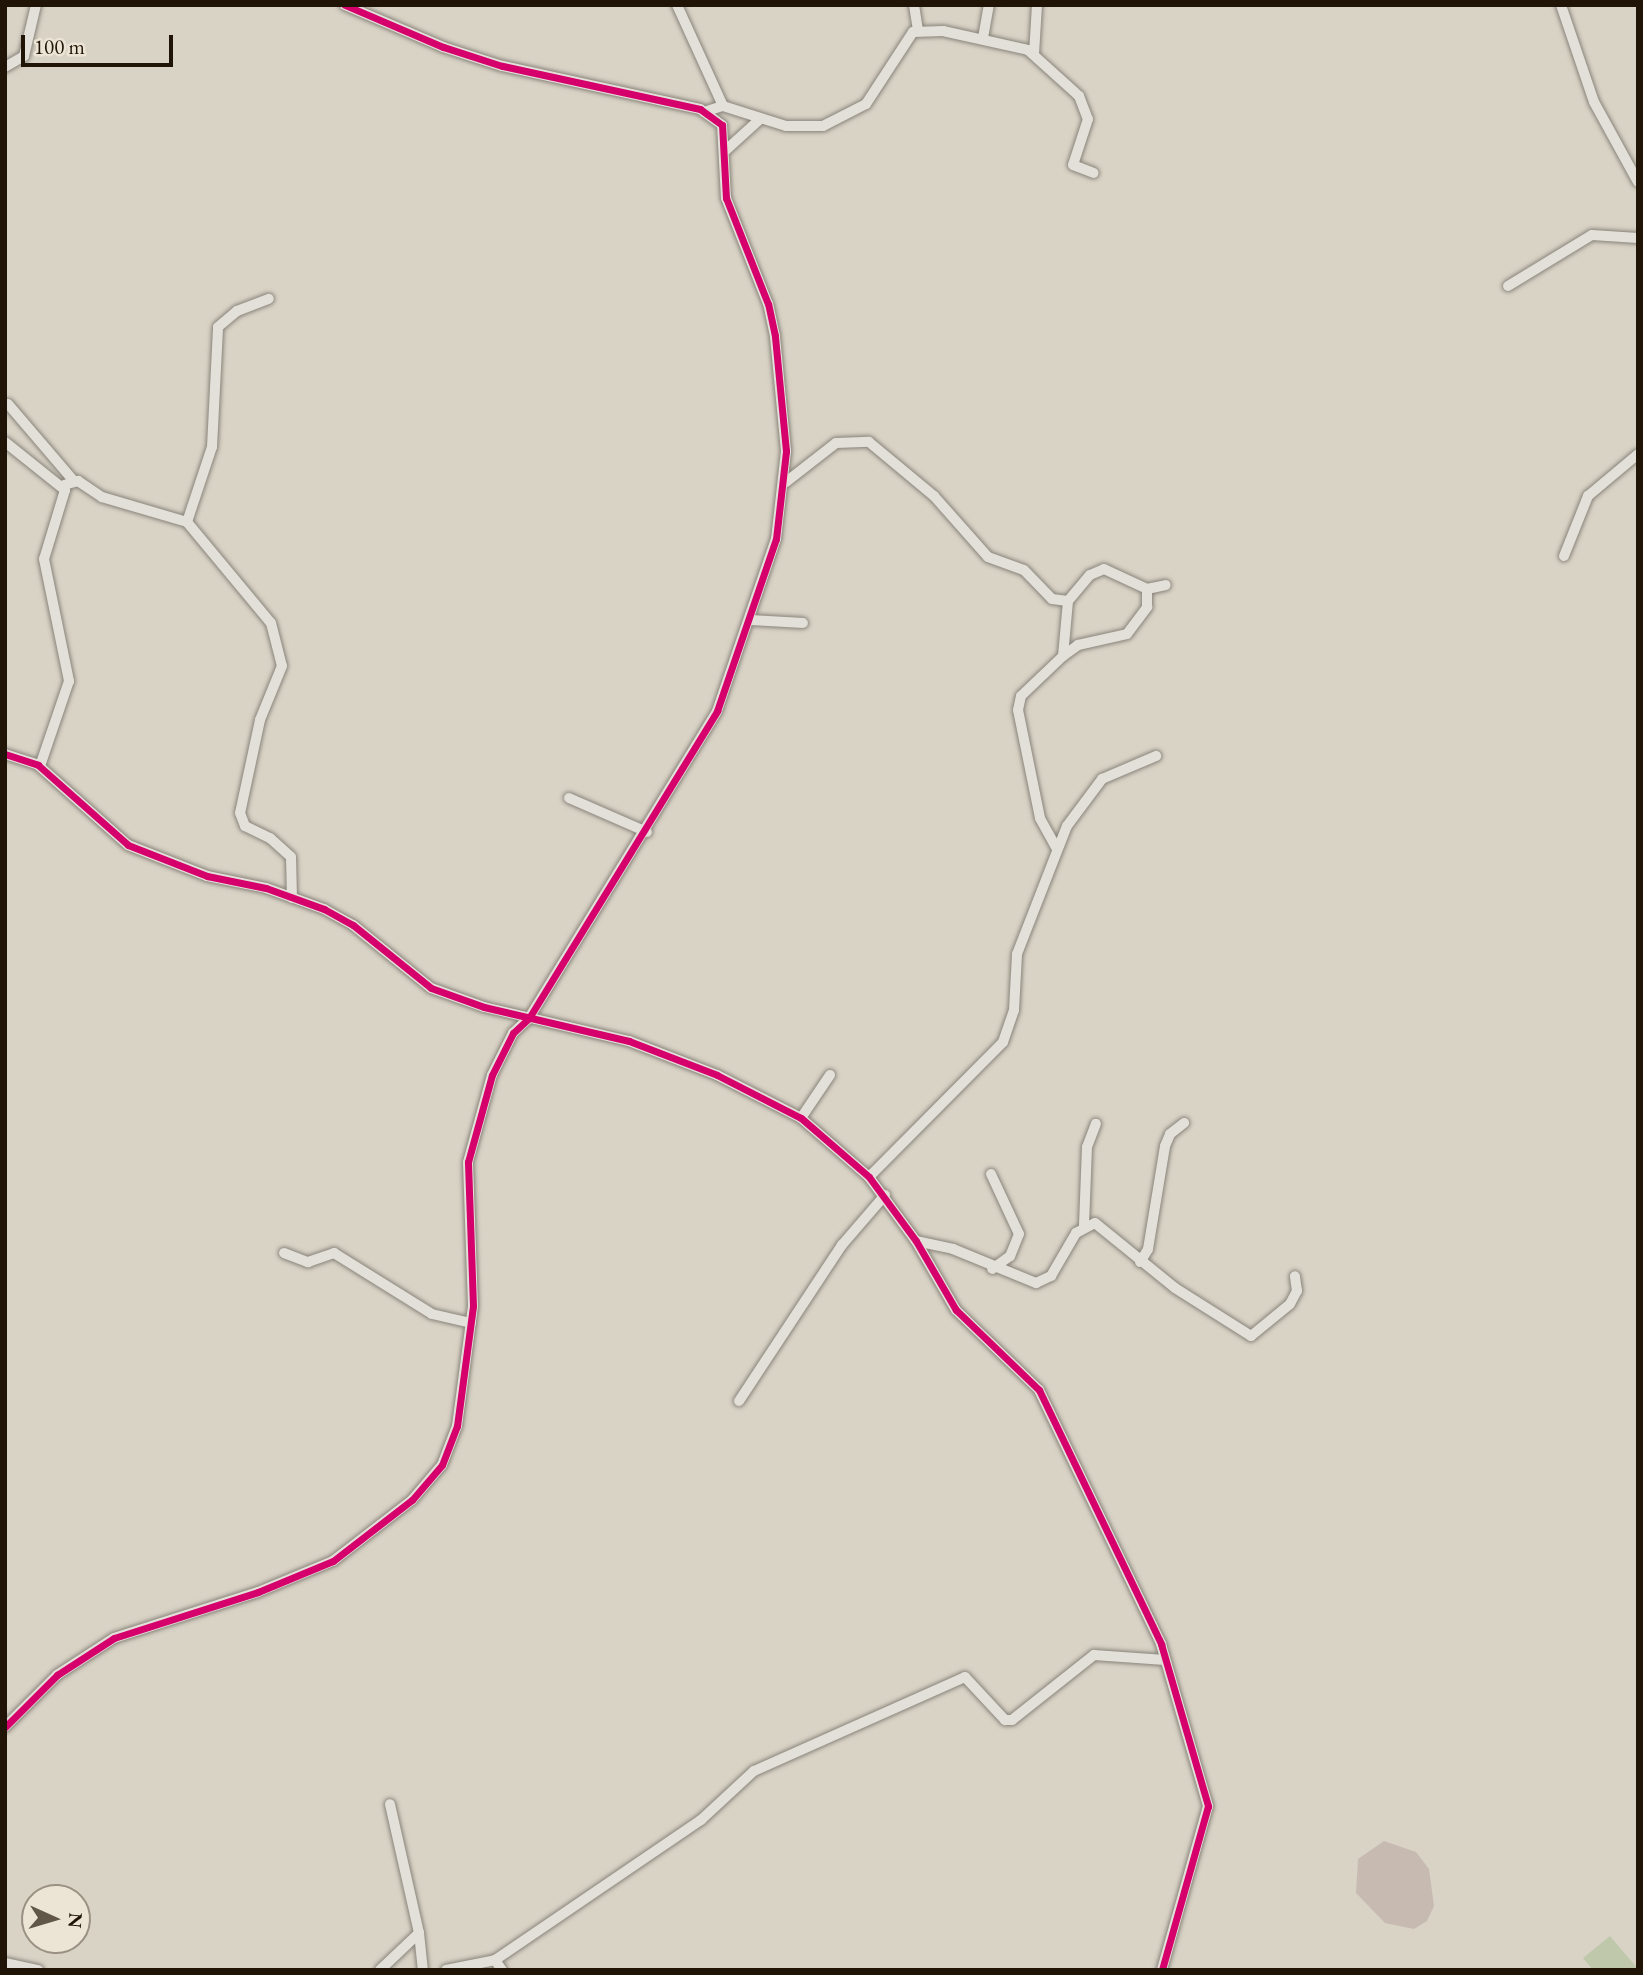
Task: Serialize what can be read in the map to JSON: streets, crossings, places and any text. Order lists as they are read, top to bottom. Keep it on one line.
{"scale_bar":"100 m","north":"right"}
